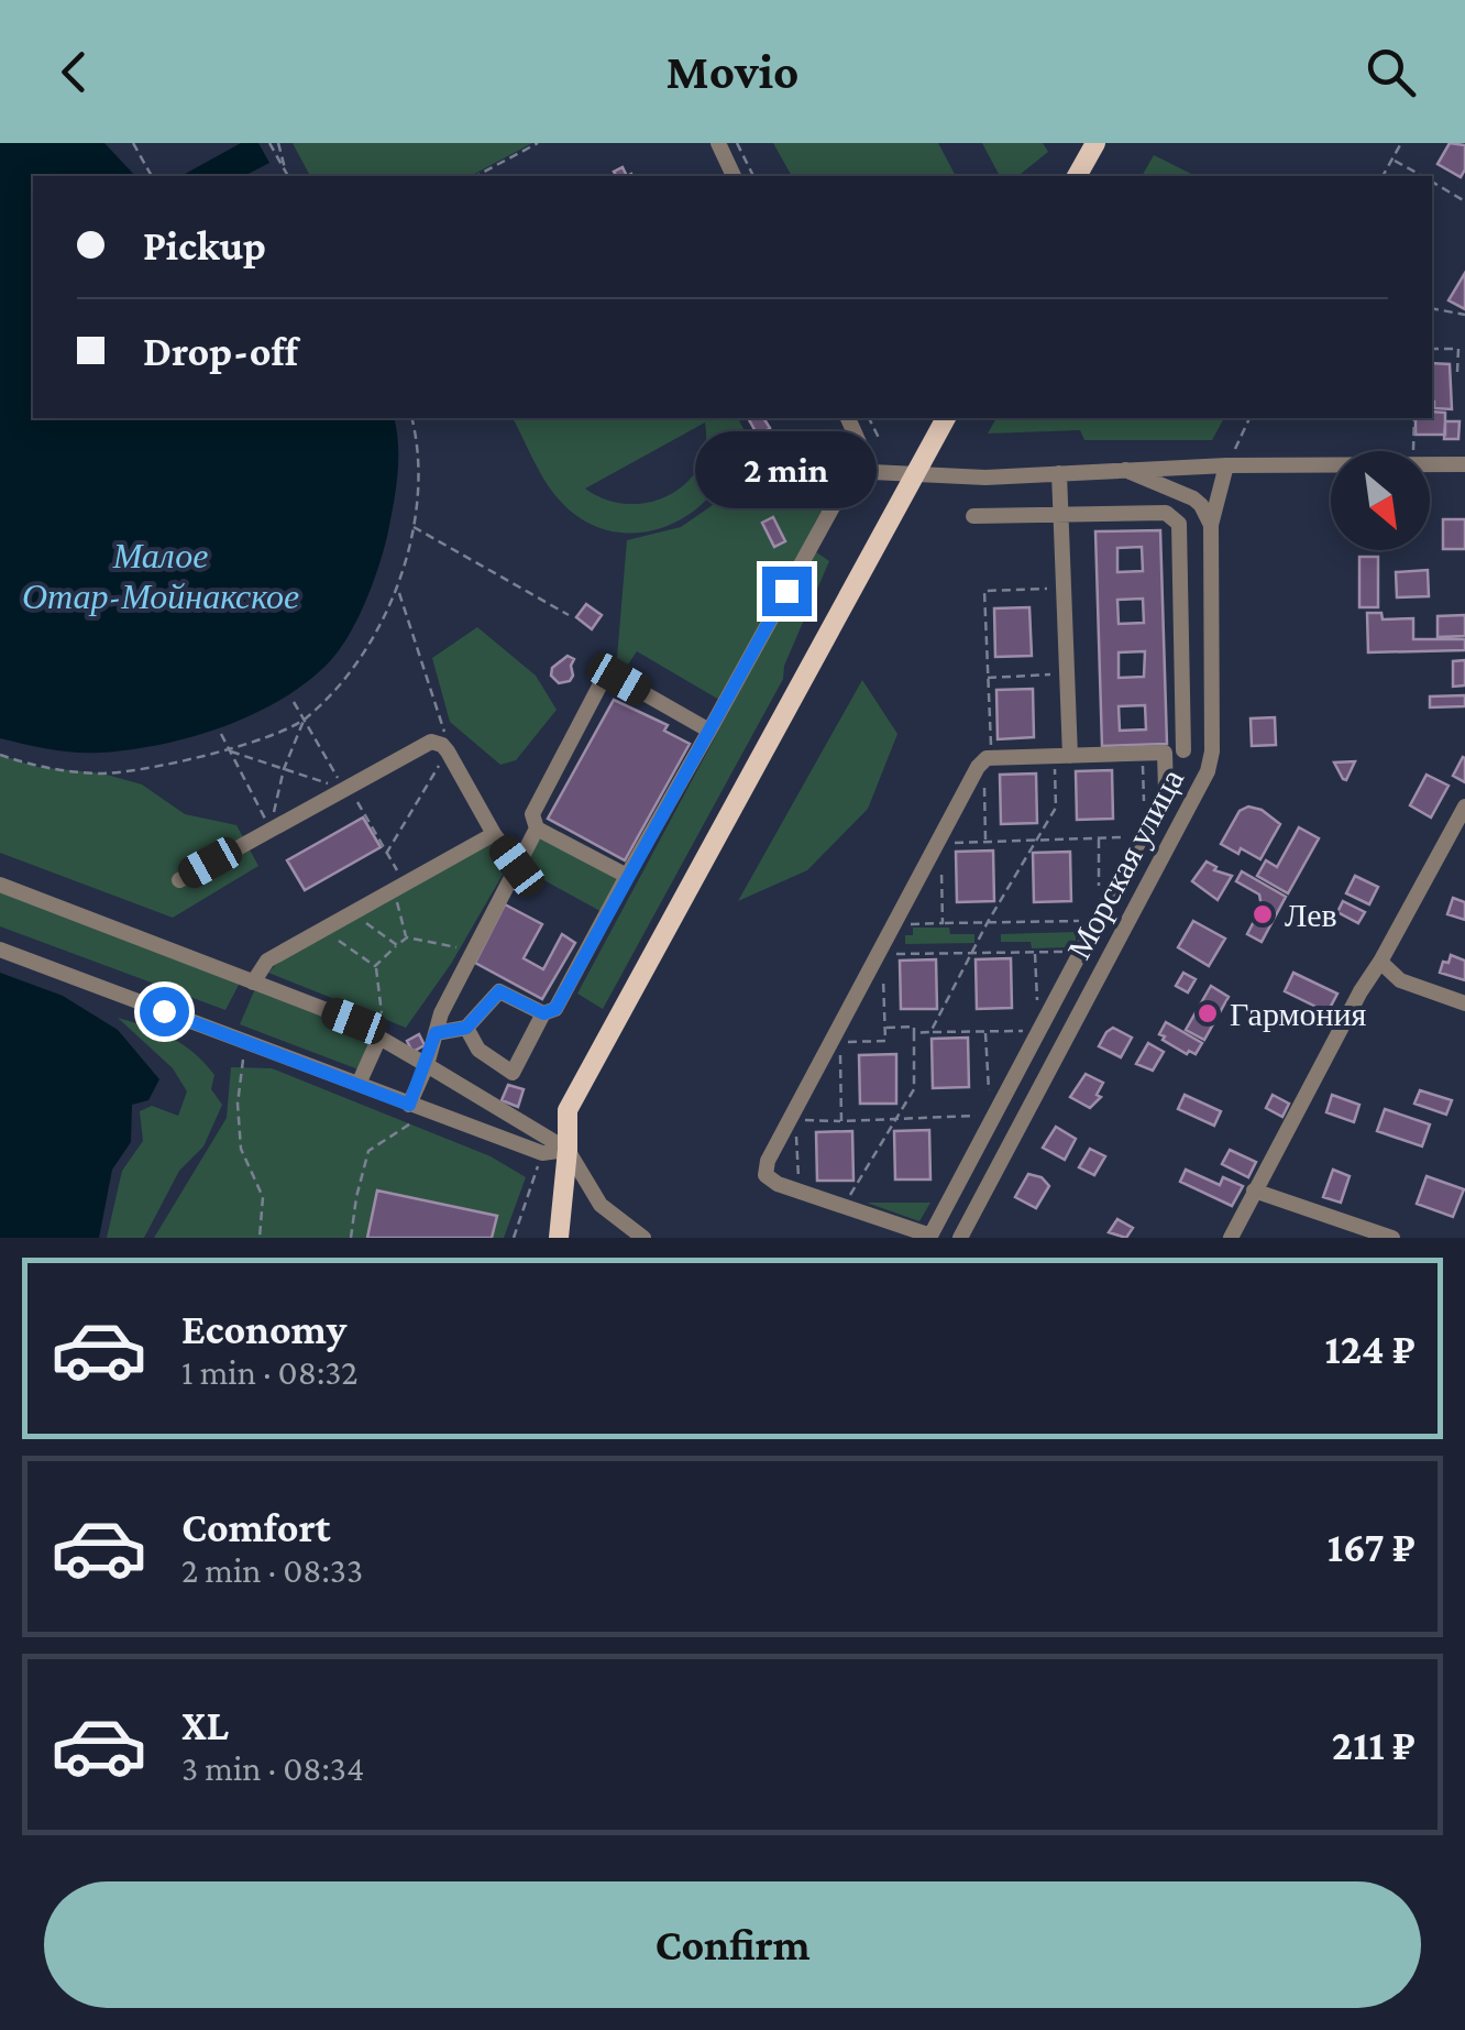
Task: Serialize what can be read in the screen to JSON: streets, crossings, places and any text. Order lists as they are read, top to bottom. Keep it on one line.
{"streets":{"street":["Морская улица"]},"water":["Малое Отар-Мойнакское"],"places":["Лев","Гармония"],"north":"bottom right","page":{"header":"Movio","banner":["Pickup","Drop-off"],"bubble":"2 min","list":[{"name":"Economy","note":"1 min · 08:32","value":"124 ₽"},{"name":"Comfort","note":"2 min · 08:33","value":"167 ₽"},{"name":"XL","note":"3 min · 08:34","value":"211 ₽"}],"buttons":"Confirm"}}
